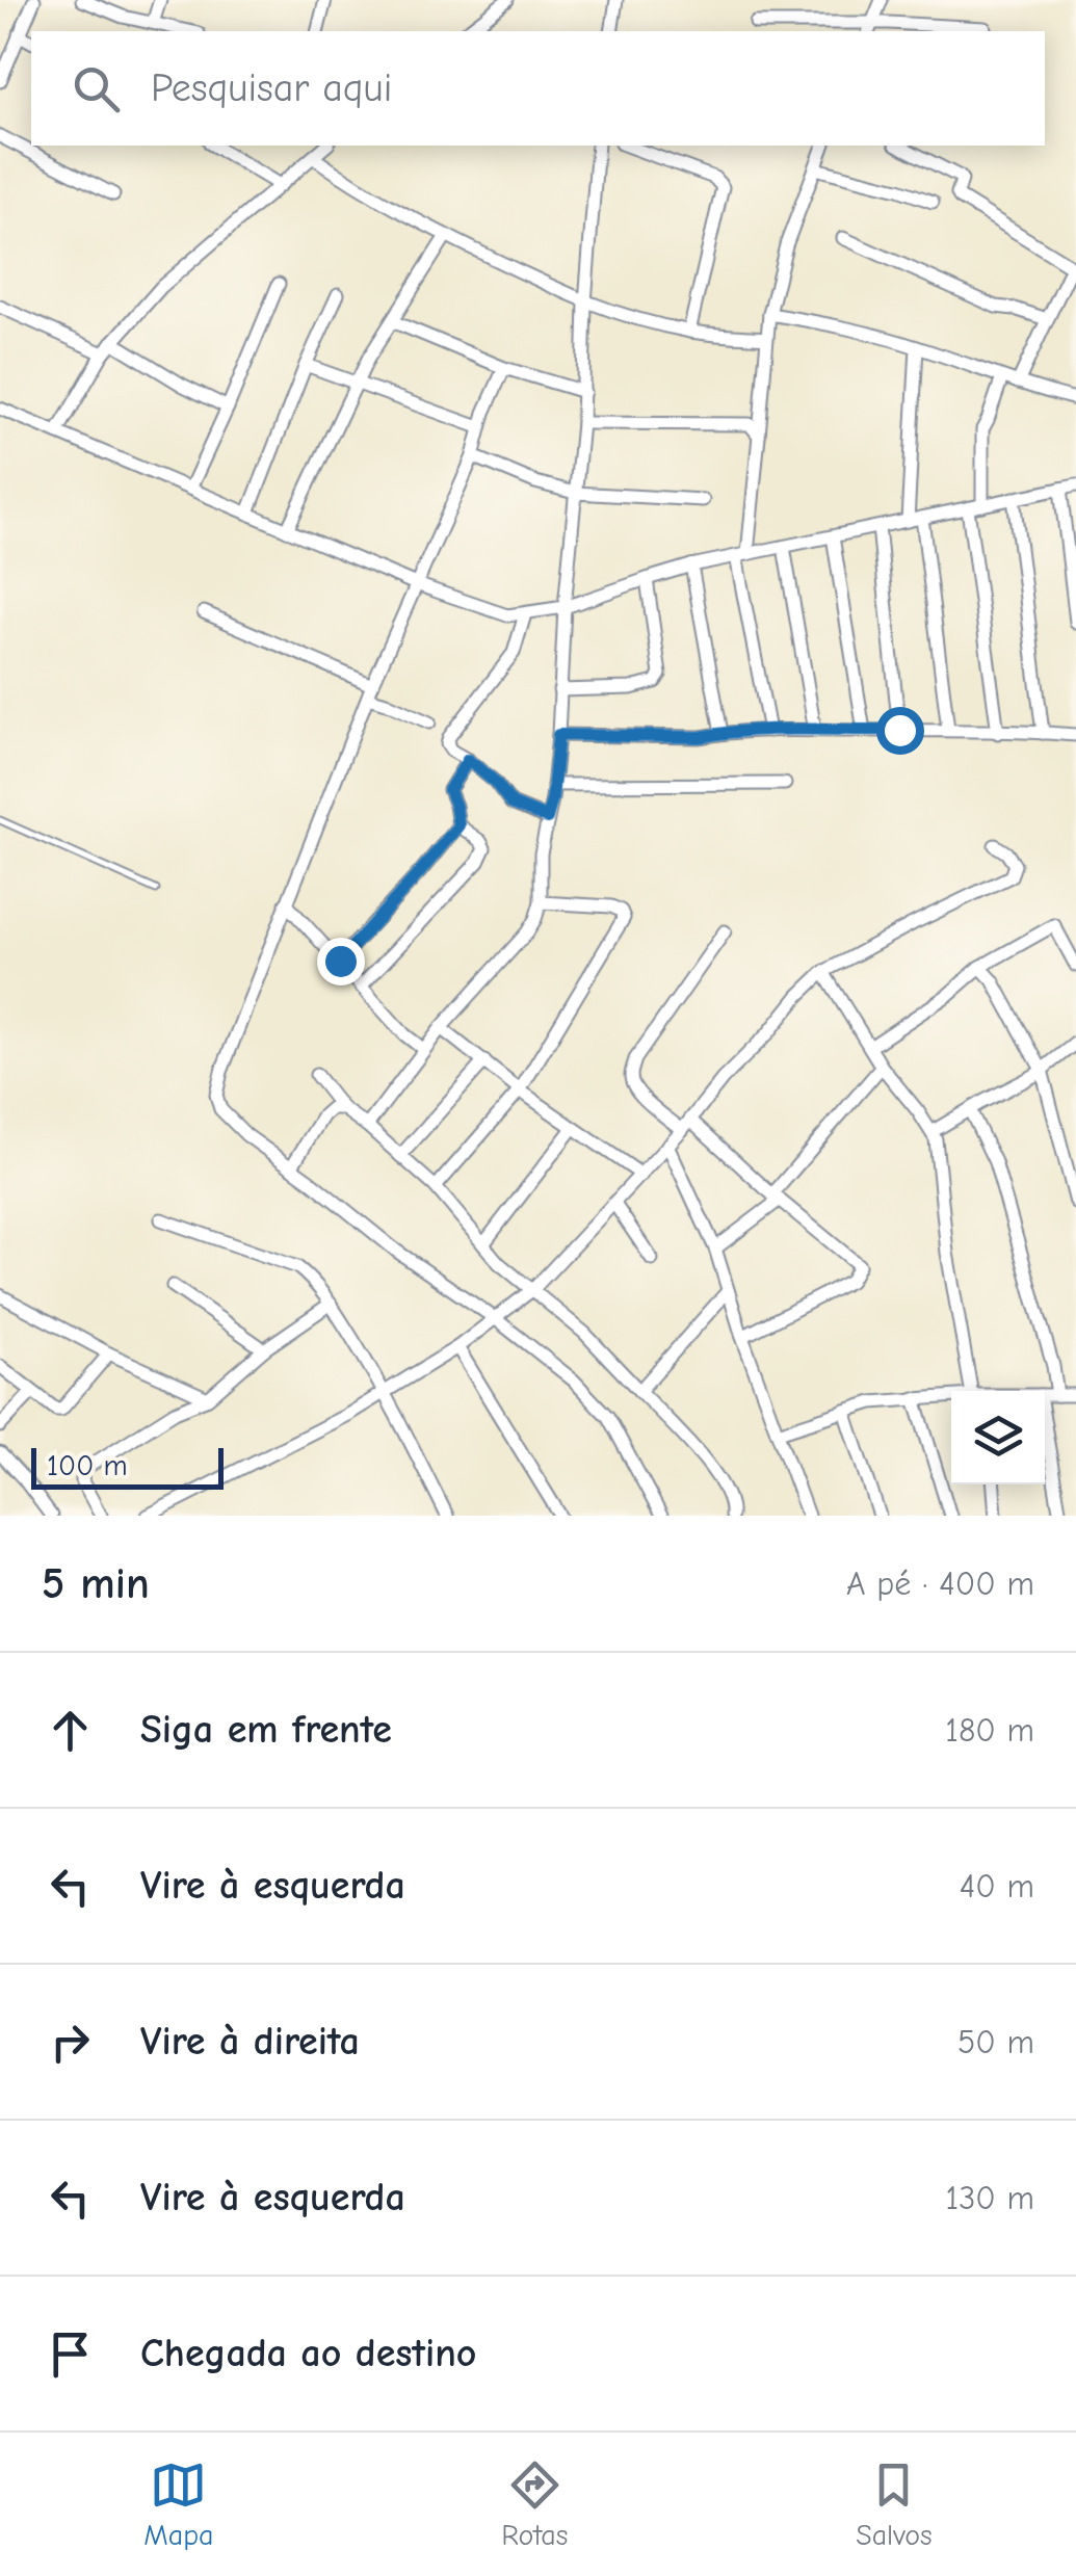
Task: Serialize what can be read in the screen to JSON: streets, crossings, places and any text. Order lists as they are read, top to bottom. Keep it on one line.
{"scale_bar":"100 m","page":{"search":"Pesquisar aqui","scale":"100 m","heading":["5 min","A pé · 400 m"],"list":[["Siga em frente","180 m"],["Vire à esquerda","40 m"],["Vire à direita","50 m"],["Vire à esquerda","130 m"],"Chegada ao destino"],"nav":["Mapa","Rotas","Salvos"]}}
